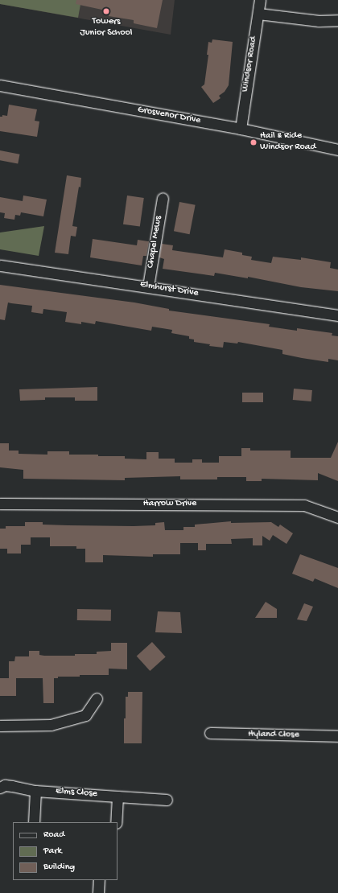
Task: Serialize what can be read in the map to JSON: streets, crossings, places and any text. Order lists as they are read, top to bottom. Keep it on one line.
{"streets":{"street":["Windsor Road","Grosvenor Drive","Chapel Mews","Elmhurst Drive","Harrow Drive","Hyland Close","Elms Close"]},"crossings":[["Windsor Road","Grosvenor Drive"],["Chapel Mews","Elmhurst Drive"]],"places":["Towers Junior School","Hail & Ride Windsor Road"],"legend":["Road","Park","Building"]}
